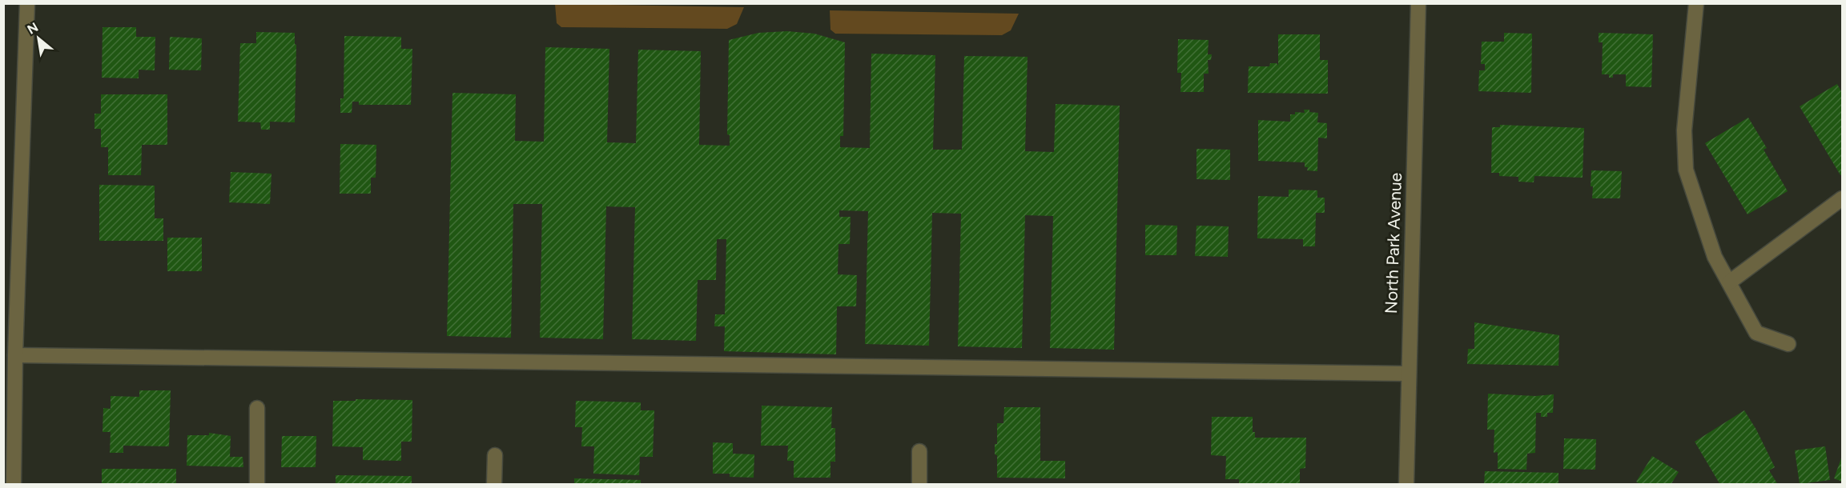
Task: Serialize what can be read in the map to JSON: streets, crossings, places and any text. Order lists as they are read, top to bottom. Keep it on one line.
{"streets":{"street":["North Park Avenue"]},"north":"top left"}
